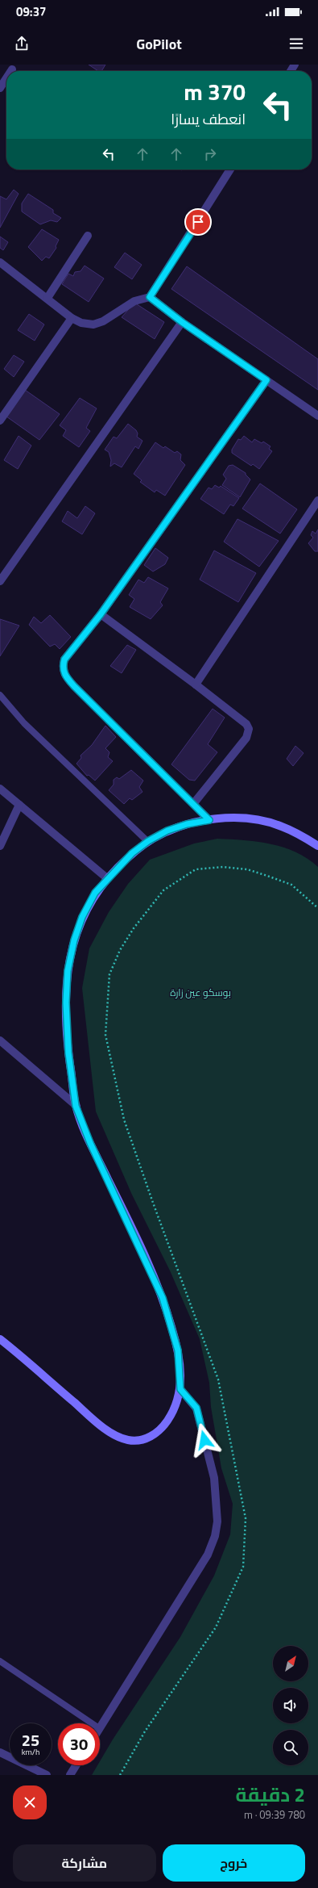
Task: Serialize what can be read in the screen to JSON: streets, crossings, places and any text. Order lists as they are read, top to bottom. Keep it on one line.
{"parks":["بوسكو عين زارة"],"north":"top right","page":{"status":"09:37","header":"GoPilot","turn":["370 m","انعطف يسارًا"],"speed":"25 km/h","limit":"30","heading":["2 دقيقة","780 m · 09:39"],"buttons":["خروج","مشاركة"]}}
